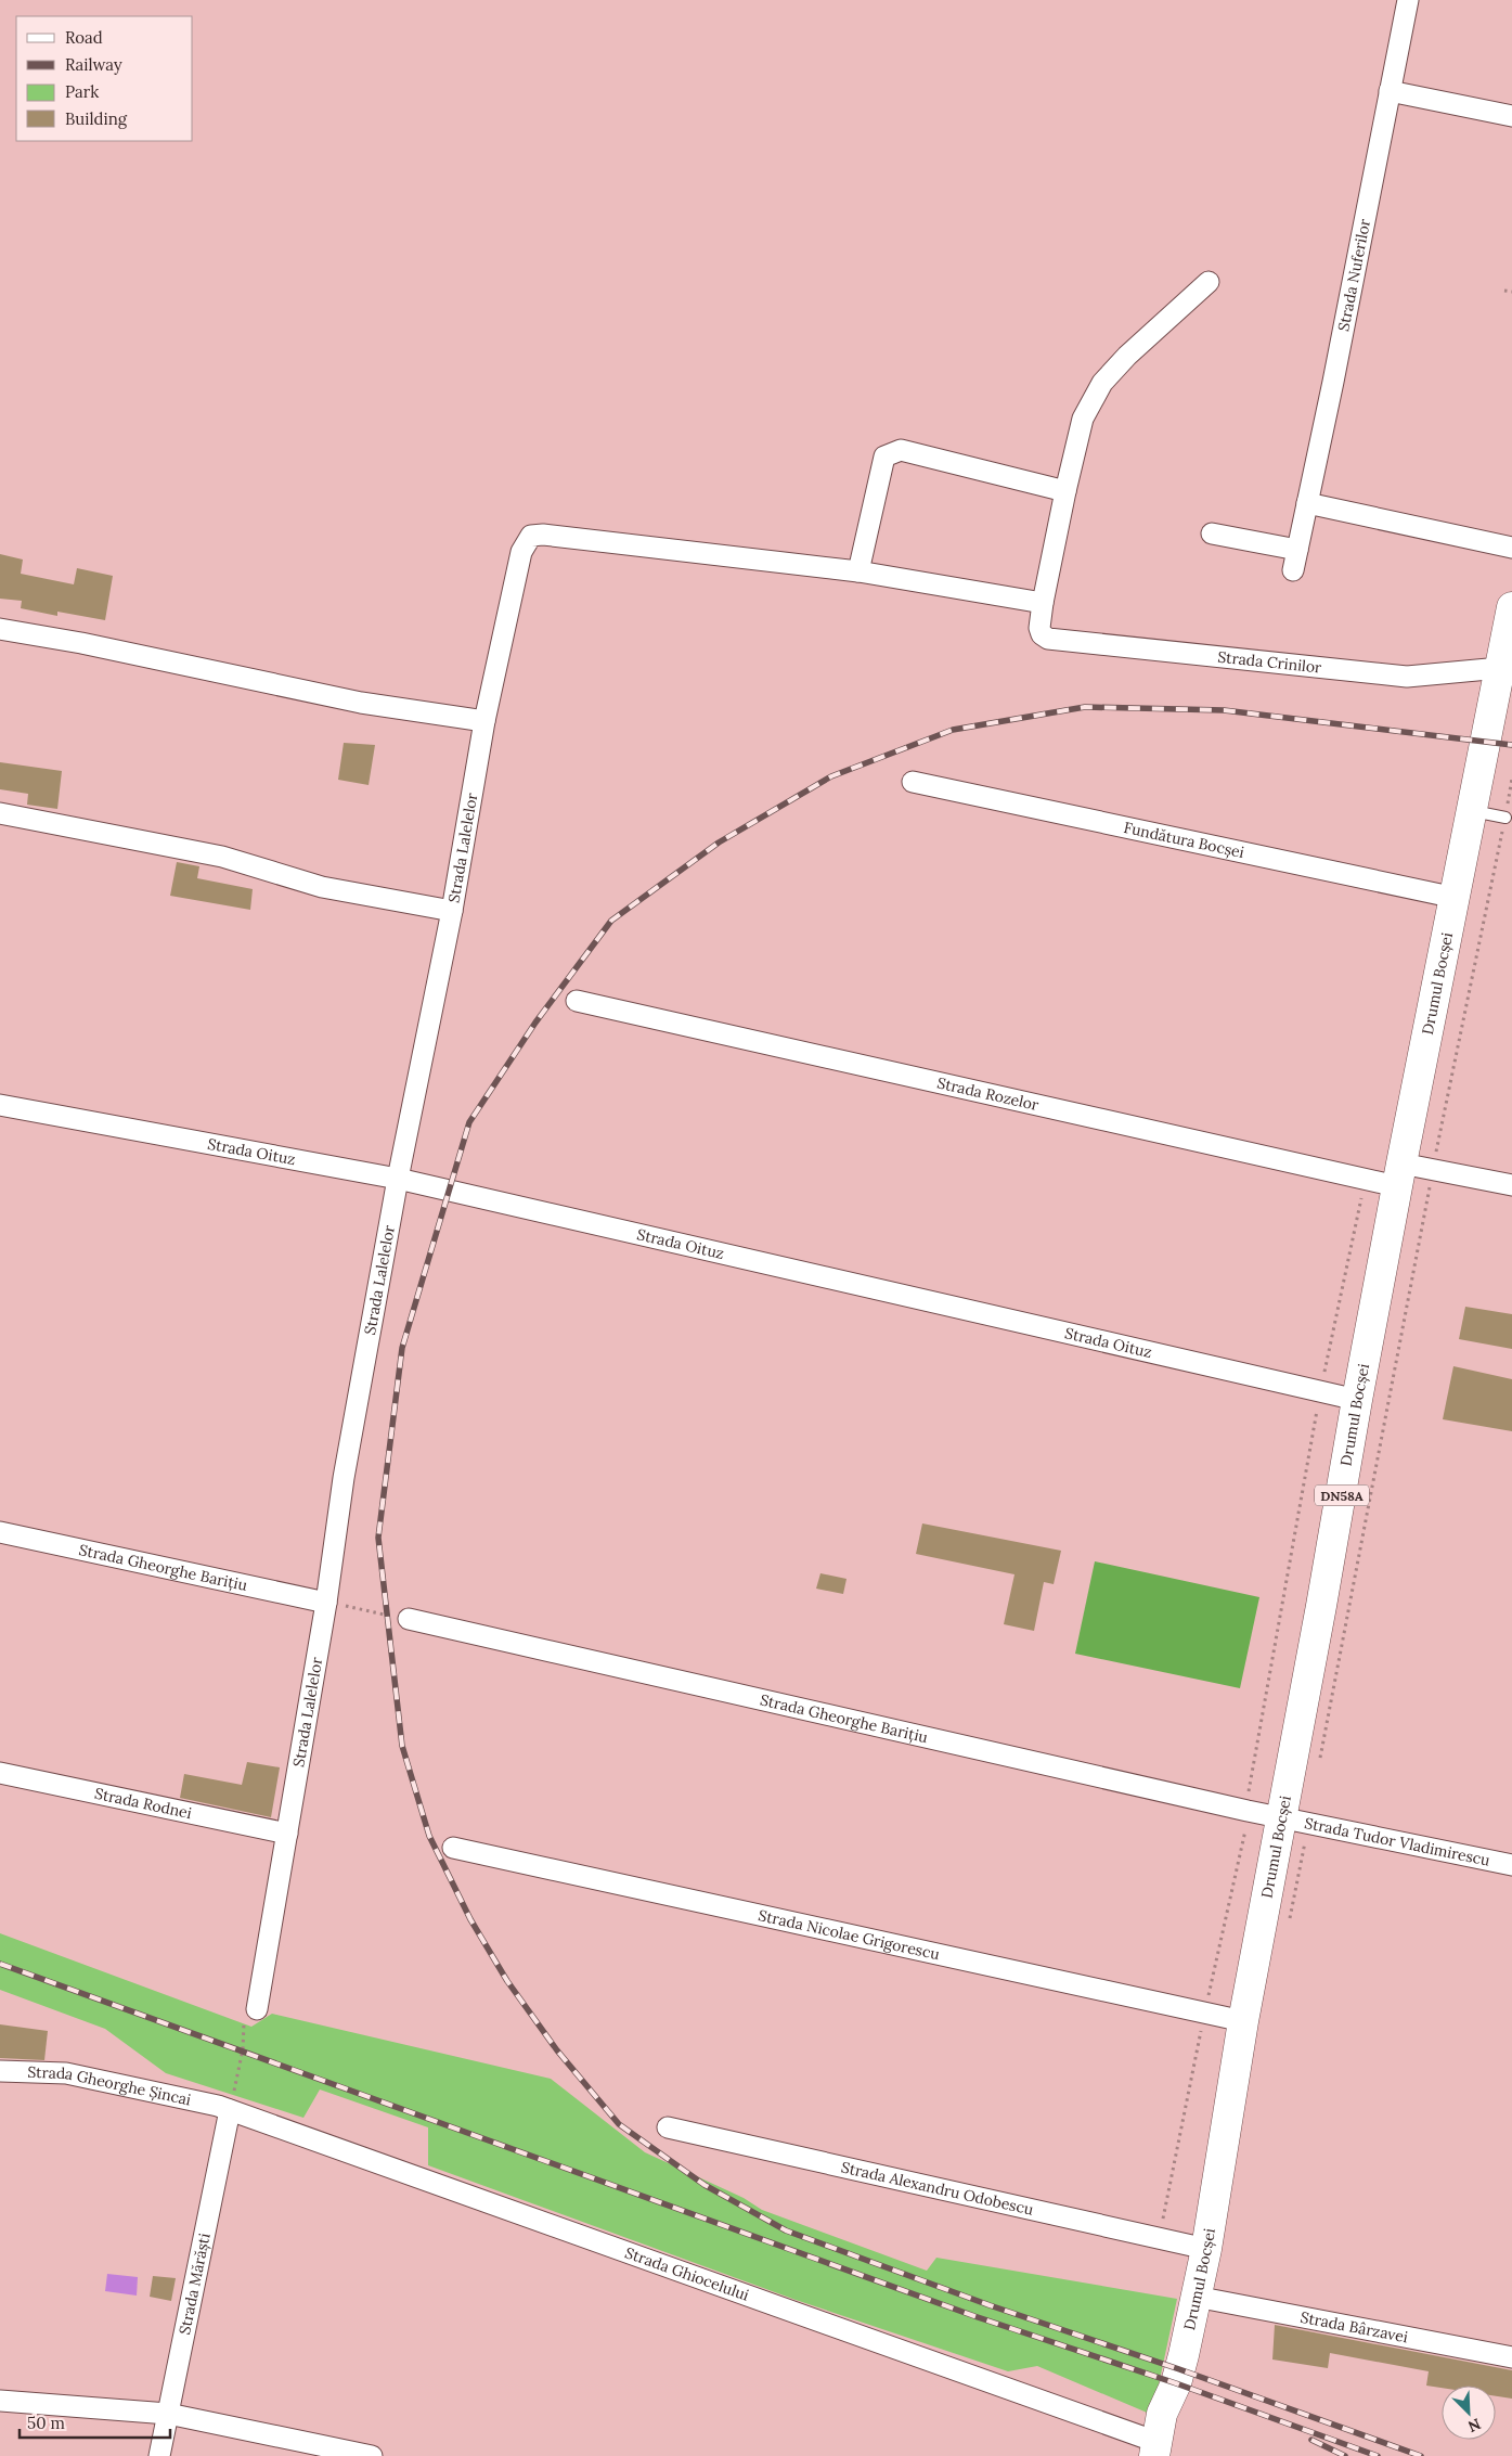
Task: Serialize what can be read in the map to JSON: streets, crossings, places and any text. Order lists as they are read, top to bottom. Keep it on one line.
{"streets":{"main road":["Drumul Bocșei","DN58A"],"street":["Strada Nuferilor","Strada Crinilor","Fundătura Bocșei","Strada Lalelelor","Strada Rozelor","Strada Oituz","Strada Gheorghe Barițiu","Strada Rodnei","Strada Tudor Vladimirescu","Strada Nicolae Grigorescu","Strada Gheorghe Șincai","Strada Alexandru Odobescu","Strada Ghiocelului","Strada Mărăști","Strada Bârzavei"]},"crossings":[["Strada Crinilor","Drumul Bocșei"],["Fundătura Bocșei","Drumul Bocșei"],["Strada Lalelelor","Strada Oituz"],["Strada Lalelelor","Strada Gheorghe Barițiu"],["Strada Lalelelor","Strada Rodnei"],["Drumul Bocșei","Strada Rozelor"],["Drumul Bocșei","Strada Oituz"],["Drumul Bocșei","Strada Gheorghe Barițiu"],["Drumul Bocșei","Strada Tudor Vladimirescu"],["Drumul Bocșei","Strada Nicolae Grigorescu"],["Drumul Bocșei","Strada Alexandru Odobescu"],["Drumul Bocșei","Strada Ghiocelului"],["Drumul Bocșei","Strada Bârzavei"],["Strada Gheorghe Barițiu","Strada Tudor Vladimirescu"],["Strada Gheorghe Șincai","Strada Ghiocelului"],["Strada Gheorghe Șincai","Strada Mărăști"],["Strada Ghiocelului","Strada Mărăști"]],"legend":["Road","Railway","Park","Building"],"scale_bar":"50 m","north":"bottom right"}
